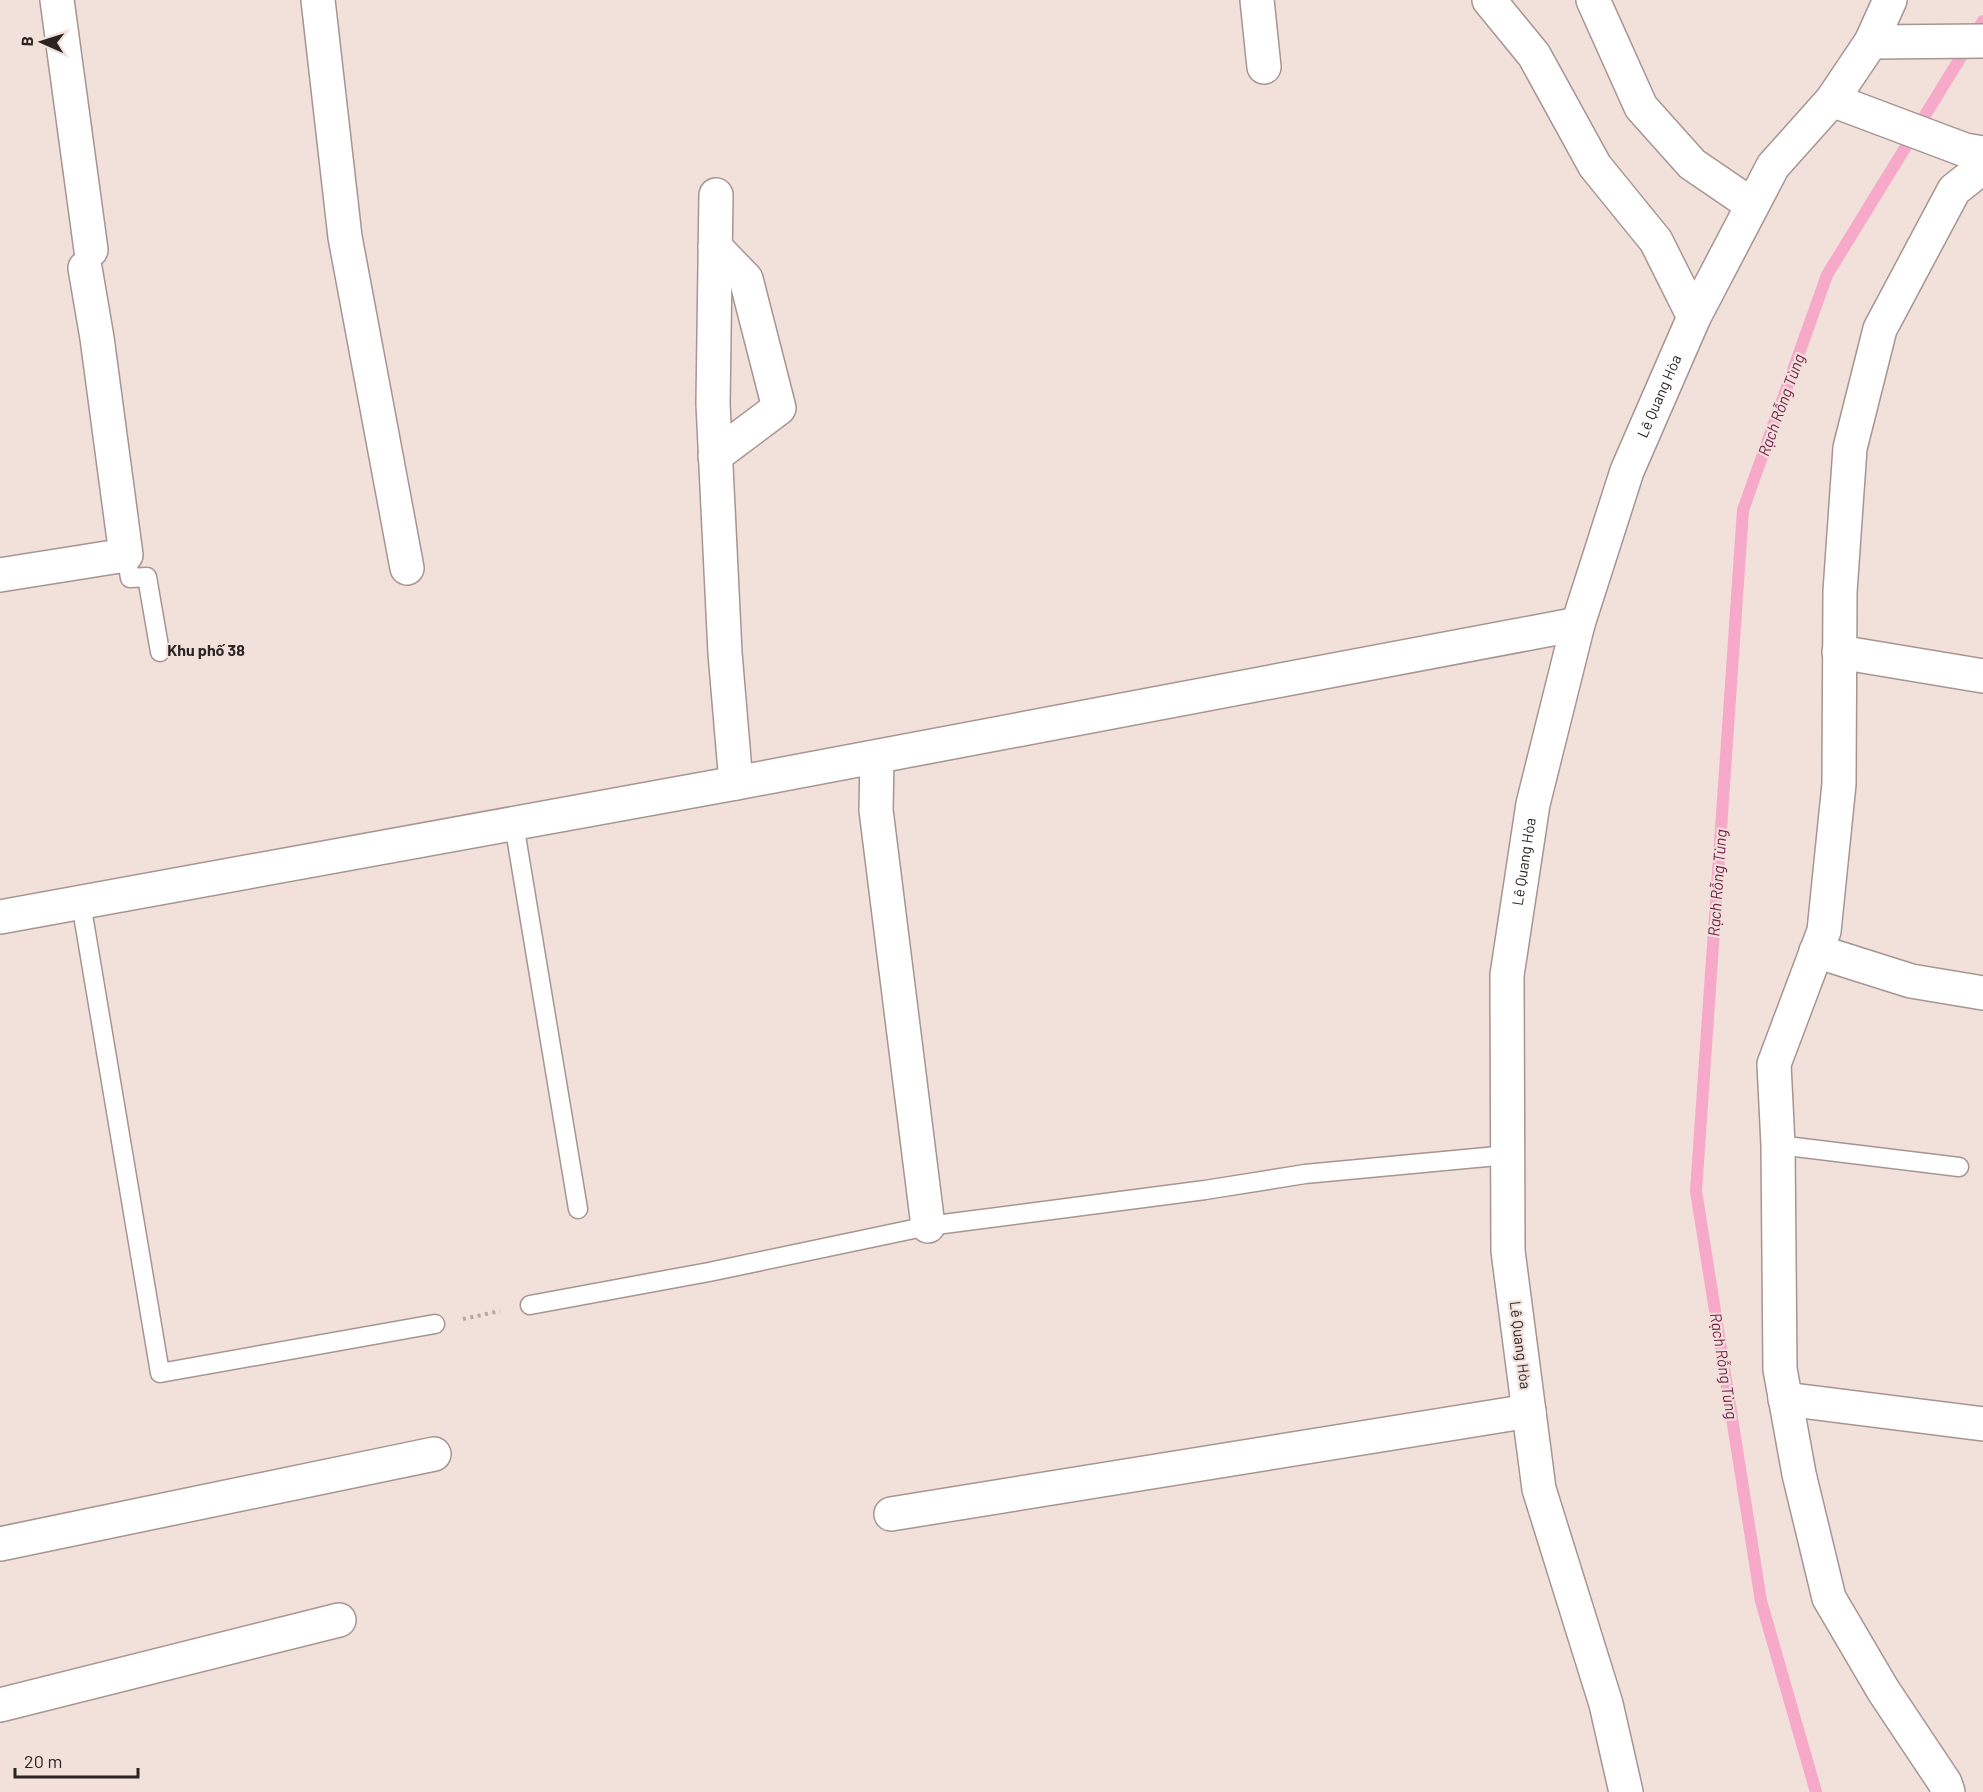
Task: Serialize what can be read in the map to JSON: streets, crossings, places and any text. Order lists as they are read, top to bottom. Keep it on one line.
{"streets":{"street":["Lê Quang Hòa"]},"districts":["Khu phố 38"],"water":["Rạch Rỗng Tùng"],"scale_bar":"20 m","north":"left"}
